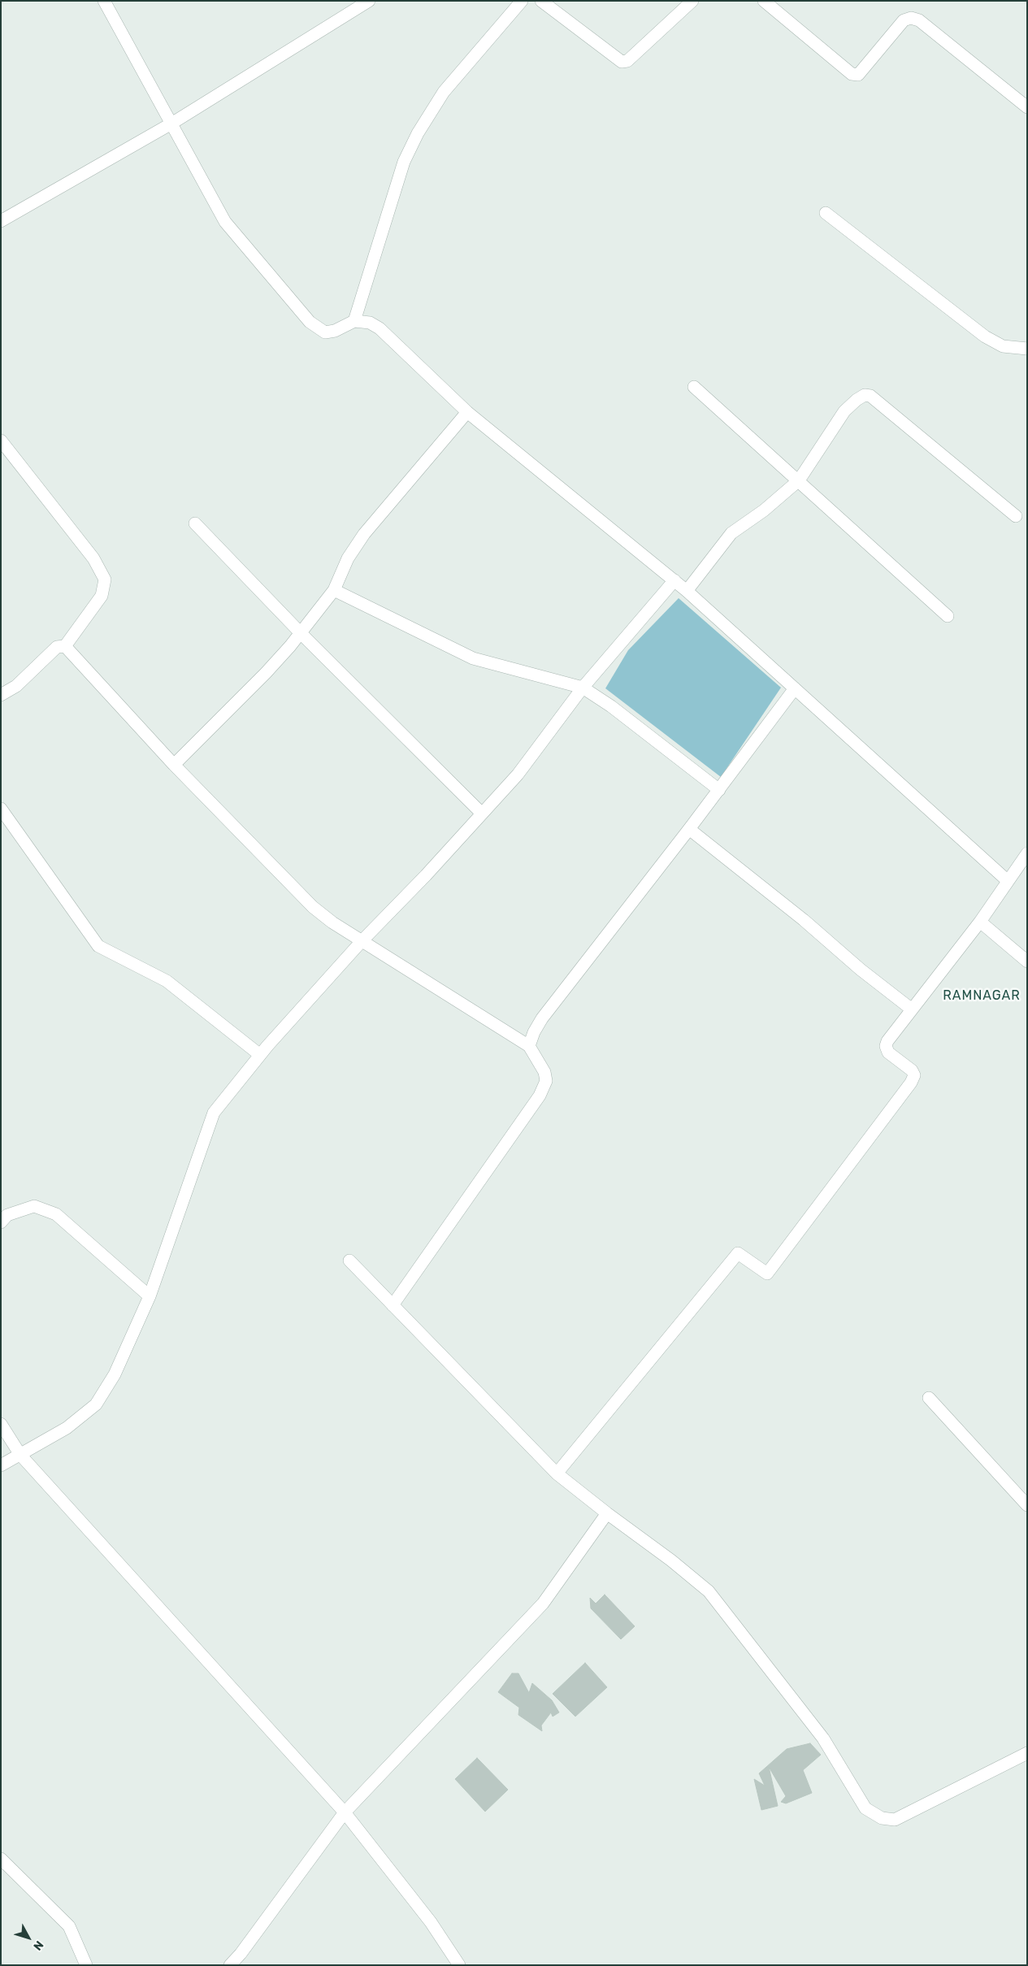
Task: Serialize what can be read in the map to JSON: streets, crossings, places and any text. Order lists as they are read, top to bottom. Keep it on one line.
{"districts":["RAMNAGAR"],"north":"bottom right"}
